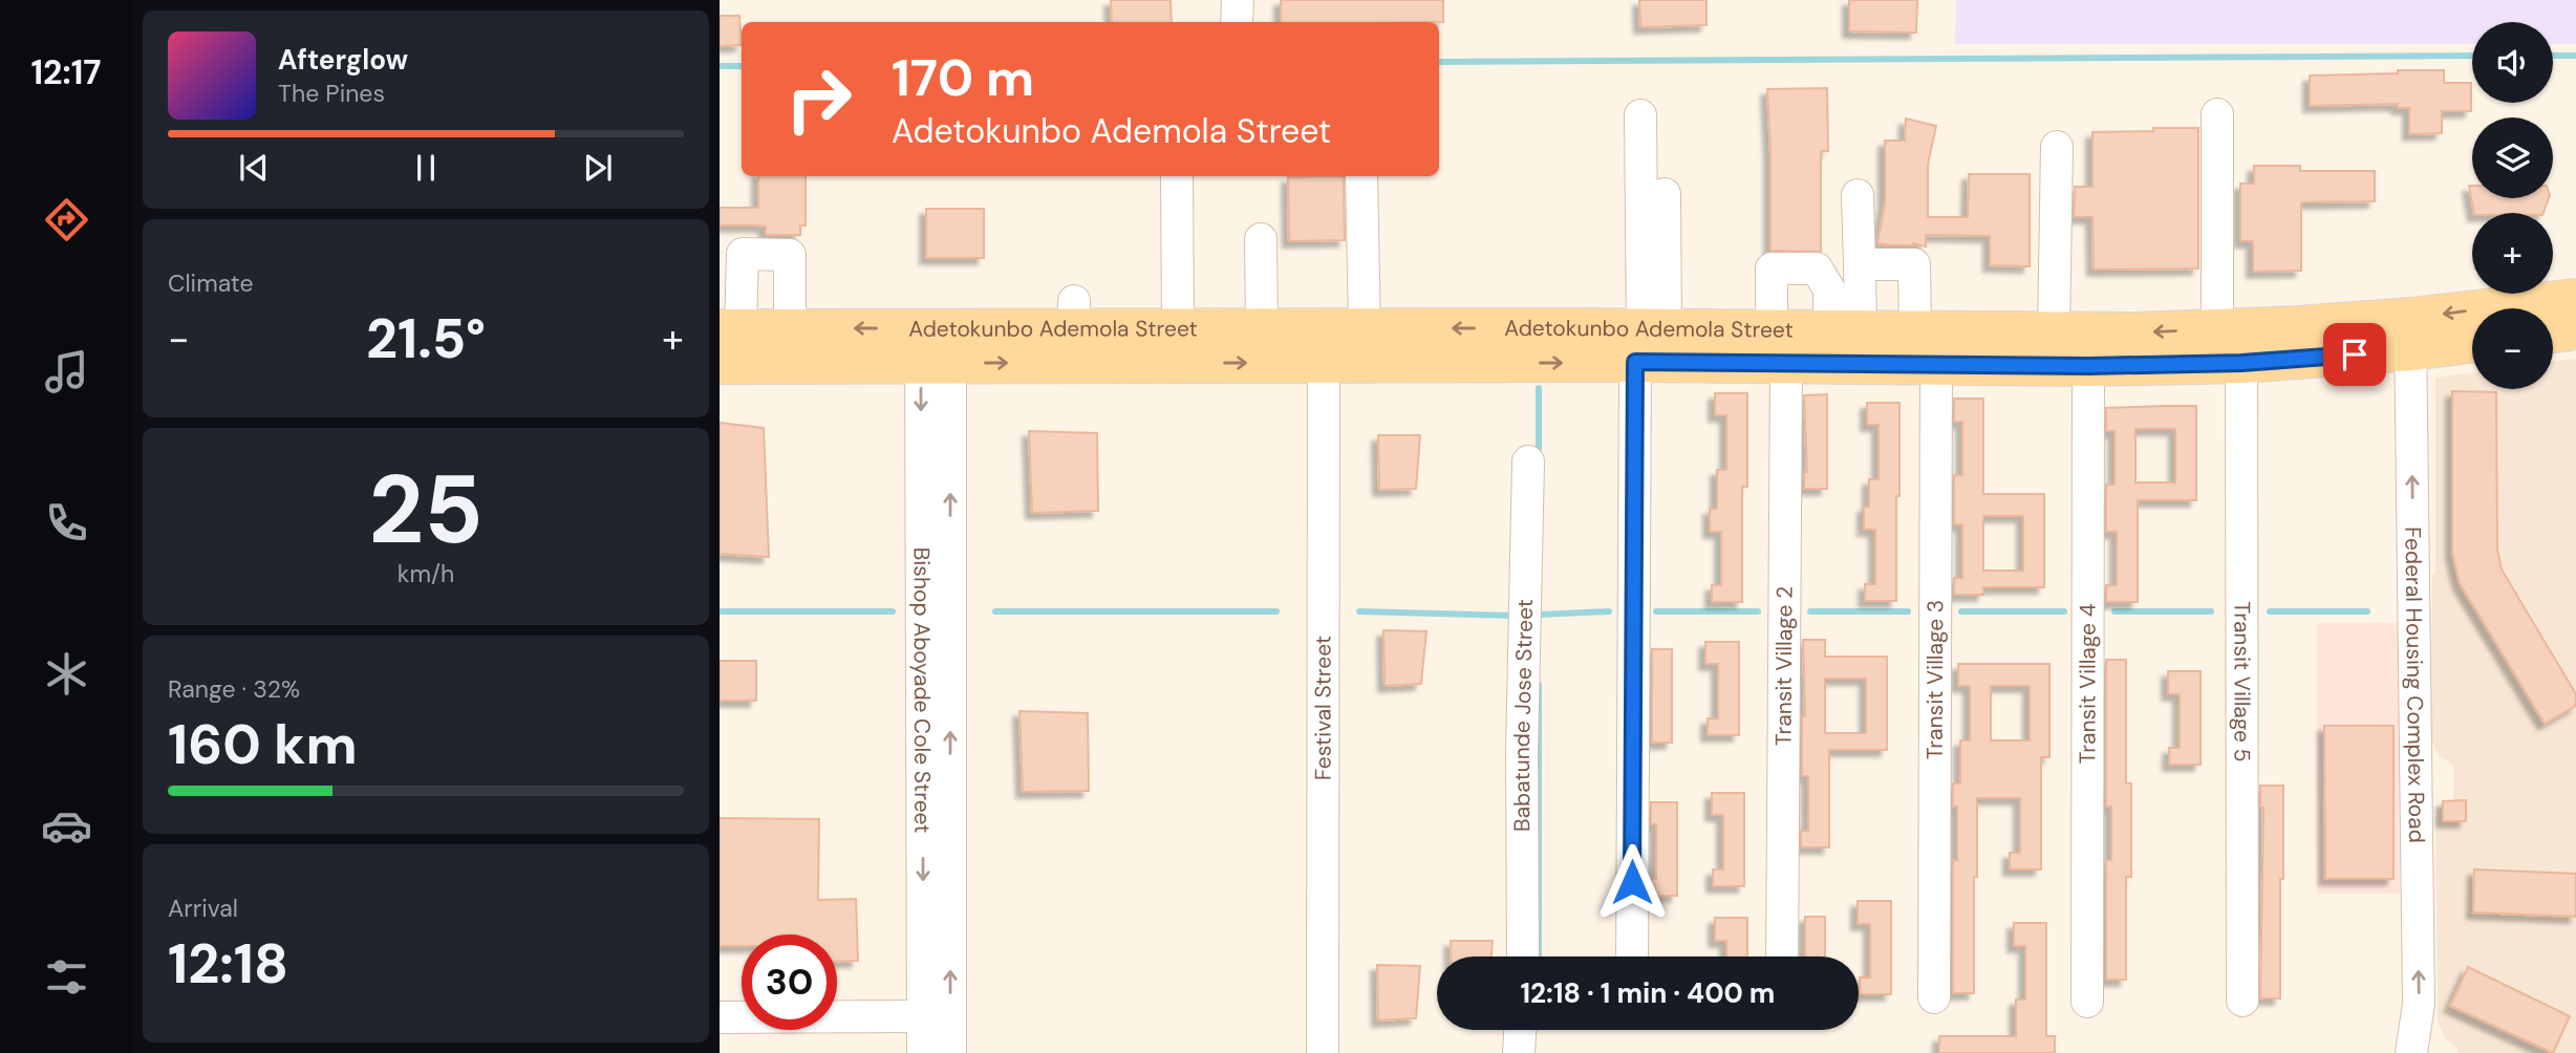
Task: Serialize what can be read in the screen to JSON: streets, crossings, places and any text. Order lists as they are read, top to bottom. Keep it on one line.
{"streets":{"main road":["Adetokunbo Ademola Street"],"street":["Transit Village 2","Transit Village 3","Transit Village 5","Transit Village 4","Federal Housing Complex Road","Bishop Aboyade Cole Street","Festival Street","Babatunde Jose Street"]},"crossings":[["Adetokunbo Ademola Street","Transit Village 2"],["Adetokunbo Ademola Street","Transit Village 3"],["Adetokunbo Ademola Street","Transit Village 5"],["Adetokunbo Ademola Street","Transit Village 4"],["Adetokunbo Ademola Street","Federal Housing Complex Road"],["Adetokunbo Ademola Street","Bishop Aboyade Cole Street"],["Adetokunbo Ademola Street","Festival Street"]],"one_way":["Federal Housing Complex Road"],"page":{"tabs":"12:17","map_buttons":["+","−"],"turn":["170 m","Adetokunbo Ademola Street"],"song":["Afterglow","The Pines"],"tile":["Climate",["25","km/h"],["Range · 32%","160 km"],["Arrival","12:18"]],"heat":["−","21.5°","+"],"limit":"30","trip":"12:18 · 1 min · 400 m"}}
